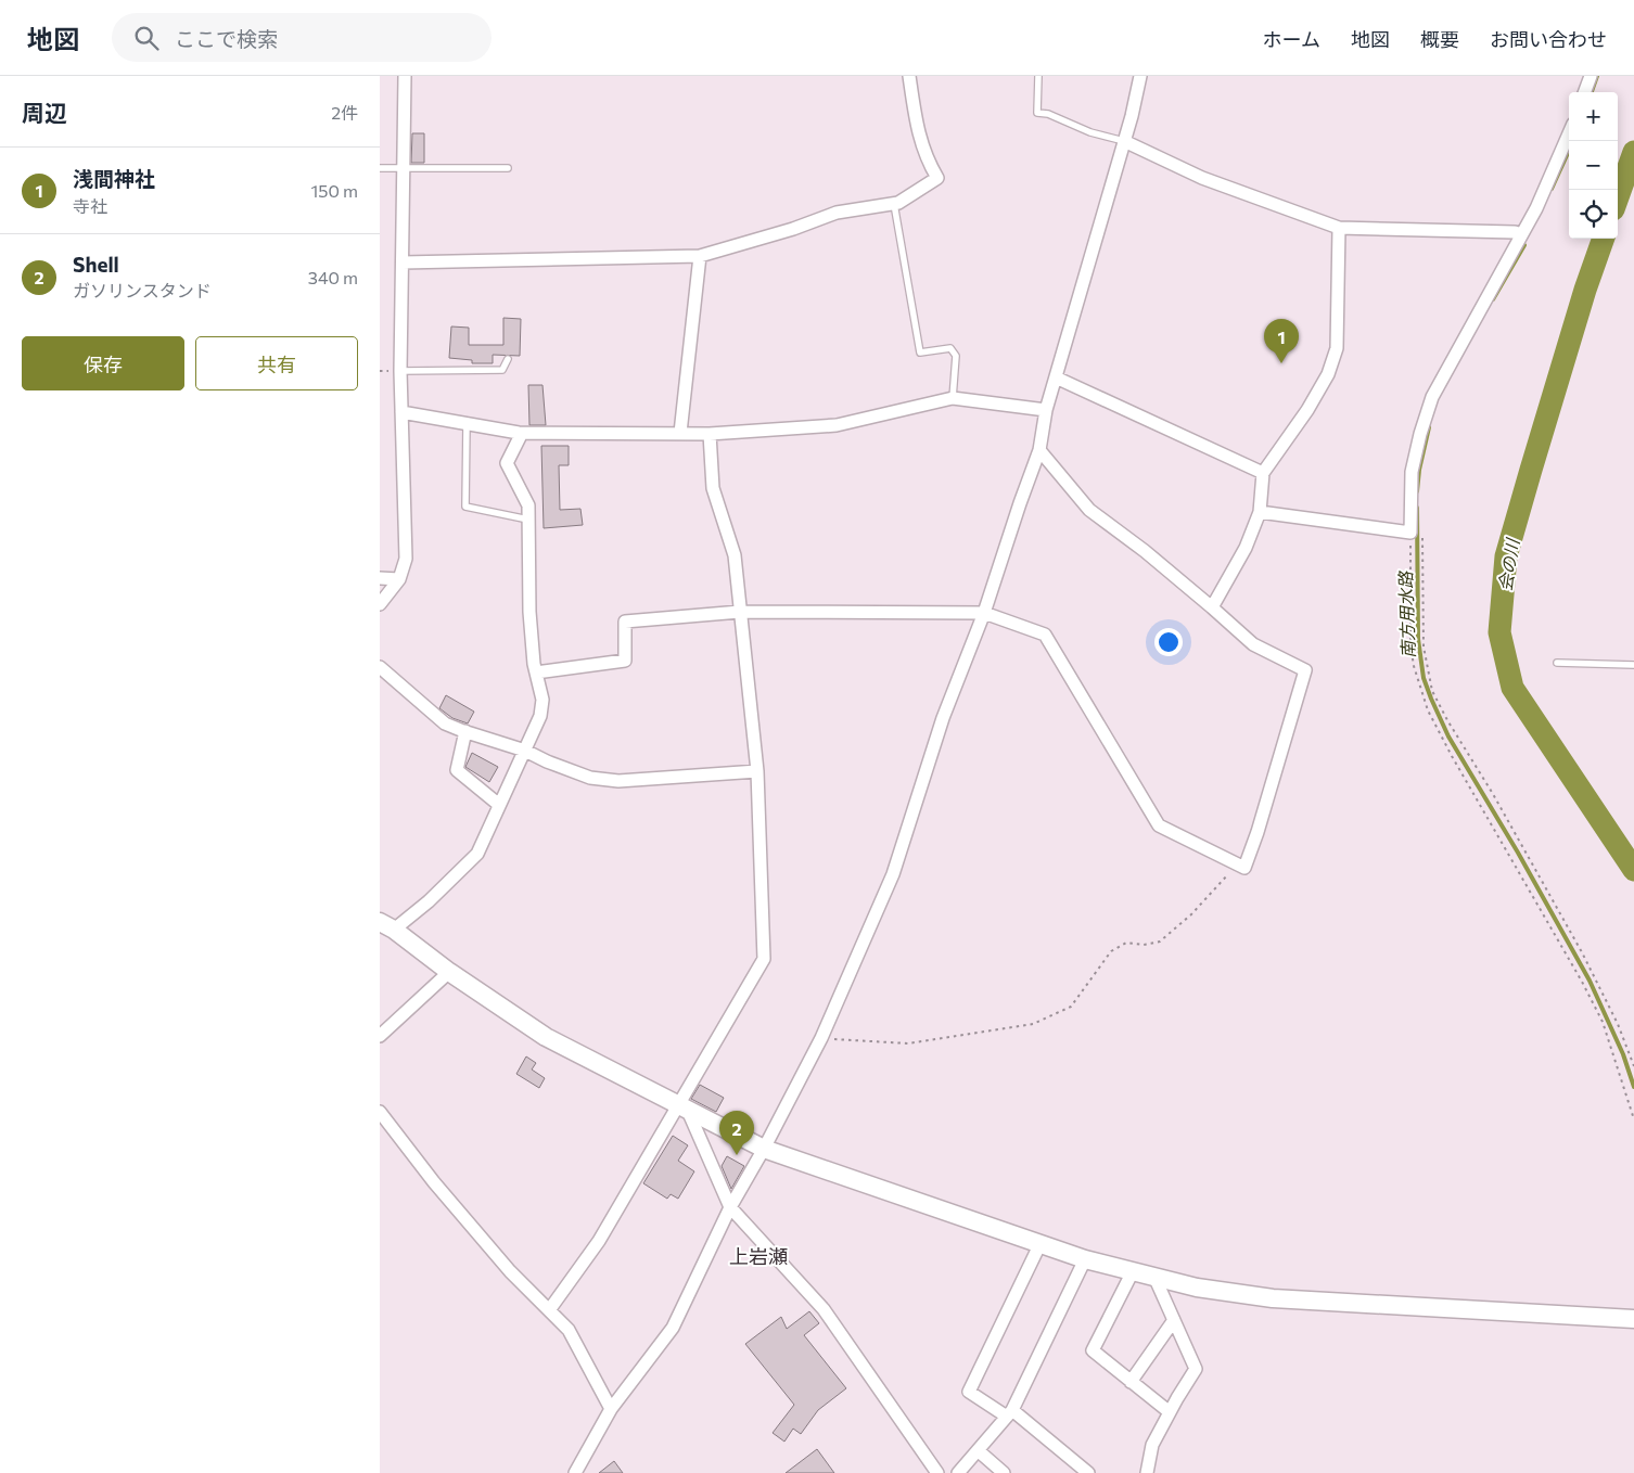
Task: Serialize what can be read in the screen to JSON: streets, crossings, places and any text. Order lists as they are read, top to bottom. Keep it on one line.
{"districts":["上岩瀬"],"water":["会の川","南方用水路"],"page":{"header":"地図","search":"ここで検索","nav":["ホーム","地図","概要","お問い合わせ"],"heading":["周辺","2件"],"map_buttons":["+","−"],"list":[{"mark":"1","name":"浅間神社","note":"寺社","value":"150 m"},{"mark":"2","name":"Shell","note":"ガソリンスタンド","value":"340 m"}],"pins":["1","2"],"buttons":["保存","共有"]}}
